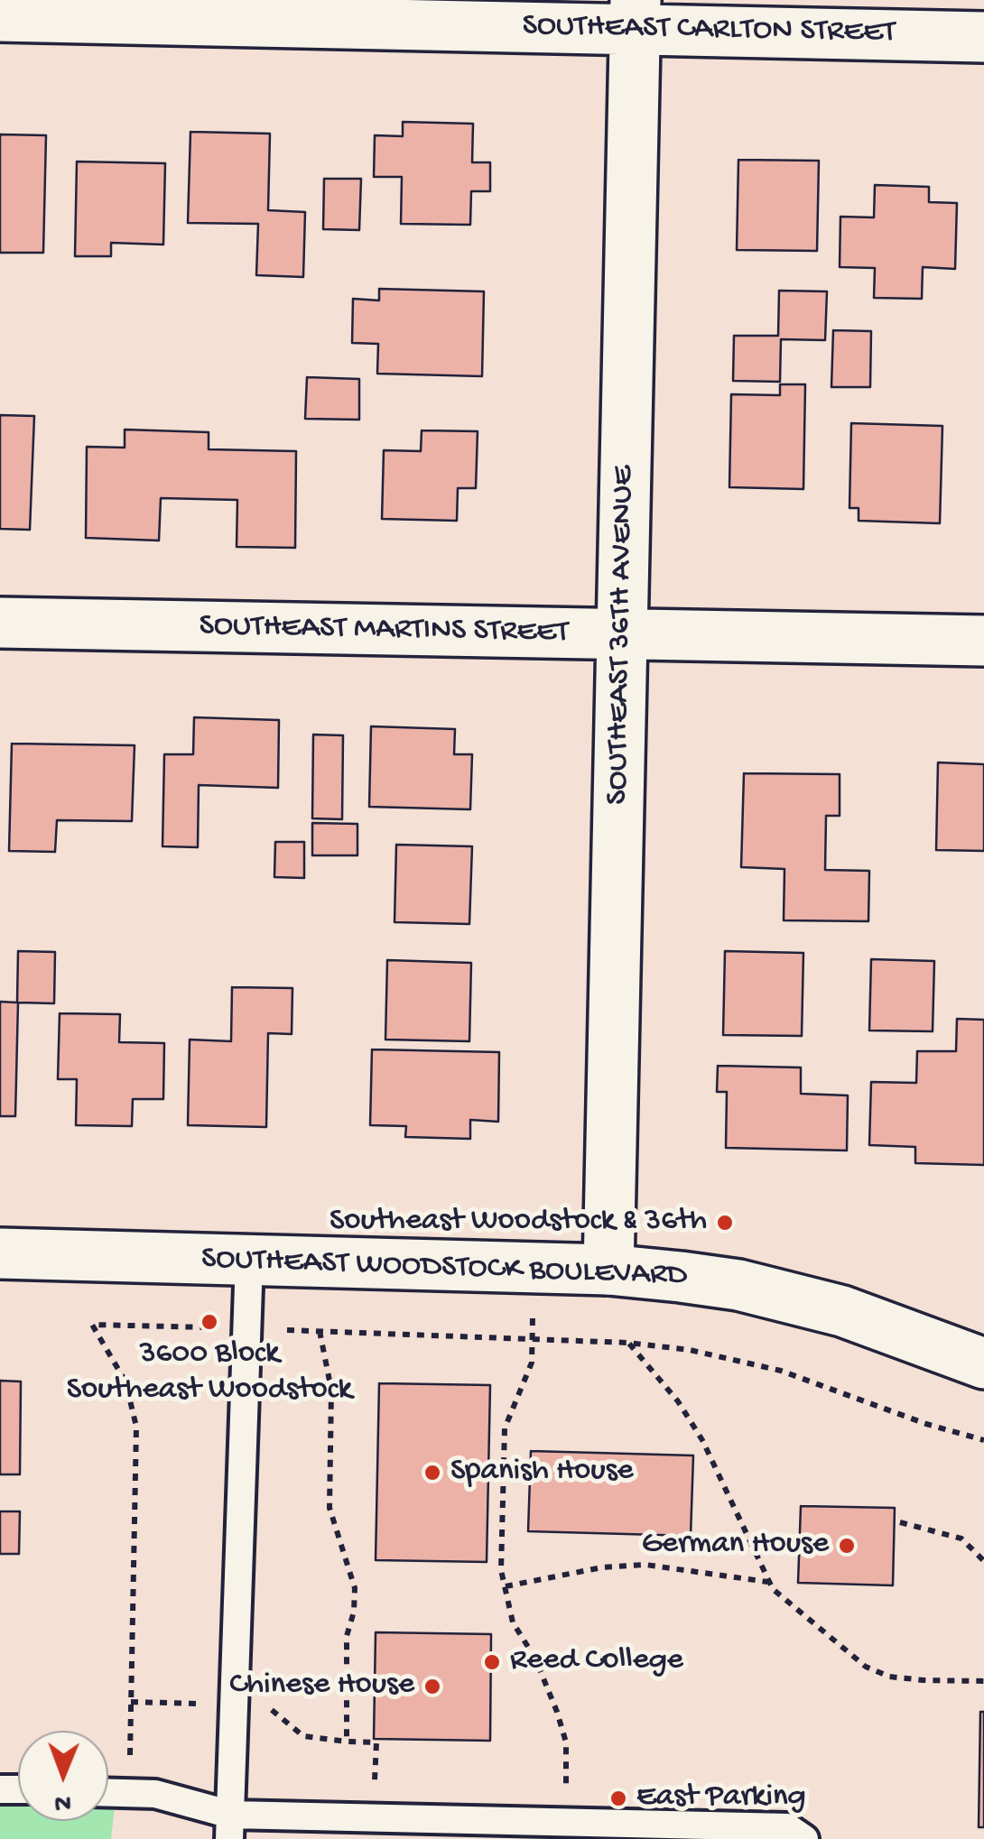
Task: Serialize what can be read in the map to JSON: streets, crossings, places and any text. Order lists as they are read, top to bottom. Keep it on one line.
{"streets":{"street":["SOUTHEAST CARLTON STREET","SOUTHEAST MARTINS STREET","SOUTHEAST 36TH AVENUE","SOUTHEAST WOODSTOCK BOULEVARD"]},"crossings":[["SOUTHEAST CARLTON STREET","SOUTHEAST 36TH AVENUE"],["SOUTHEAST MARTINS STREET","SOUTHEAST 36TH AVENUE"],["SOUTHEAST 36TH AVENUE","SOUTHEAST WOODSTOCK BOULEVARD"]],"places":["Southeast Woodstock & 36th","3600 Block Southeast Woodstock","Spanish House","German House","Reed College","Chinese House","East Parking"],"north":"bottom"}
